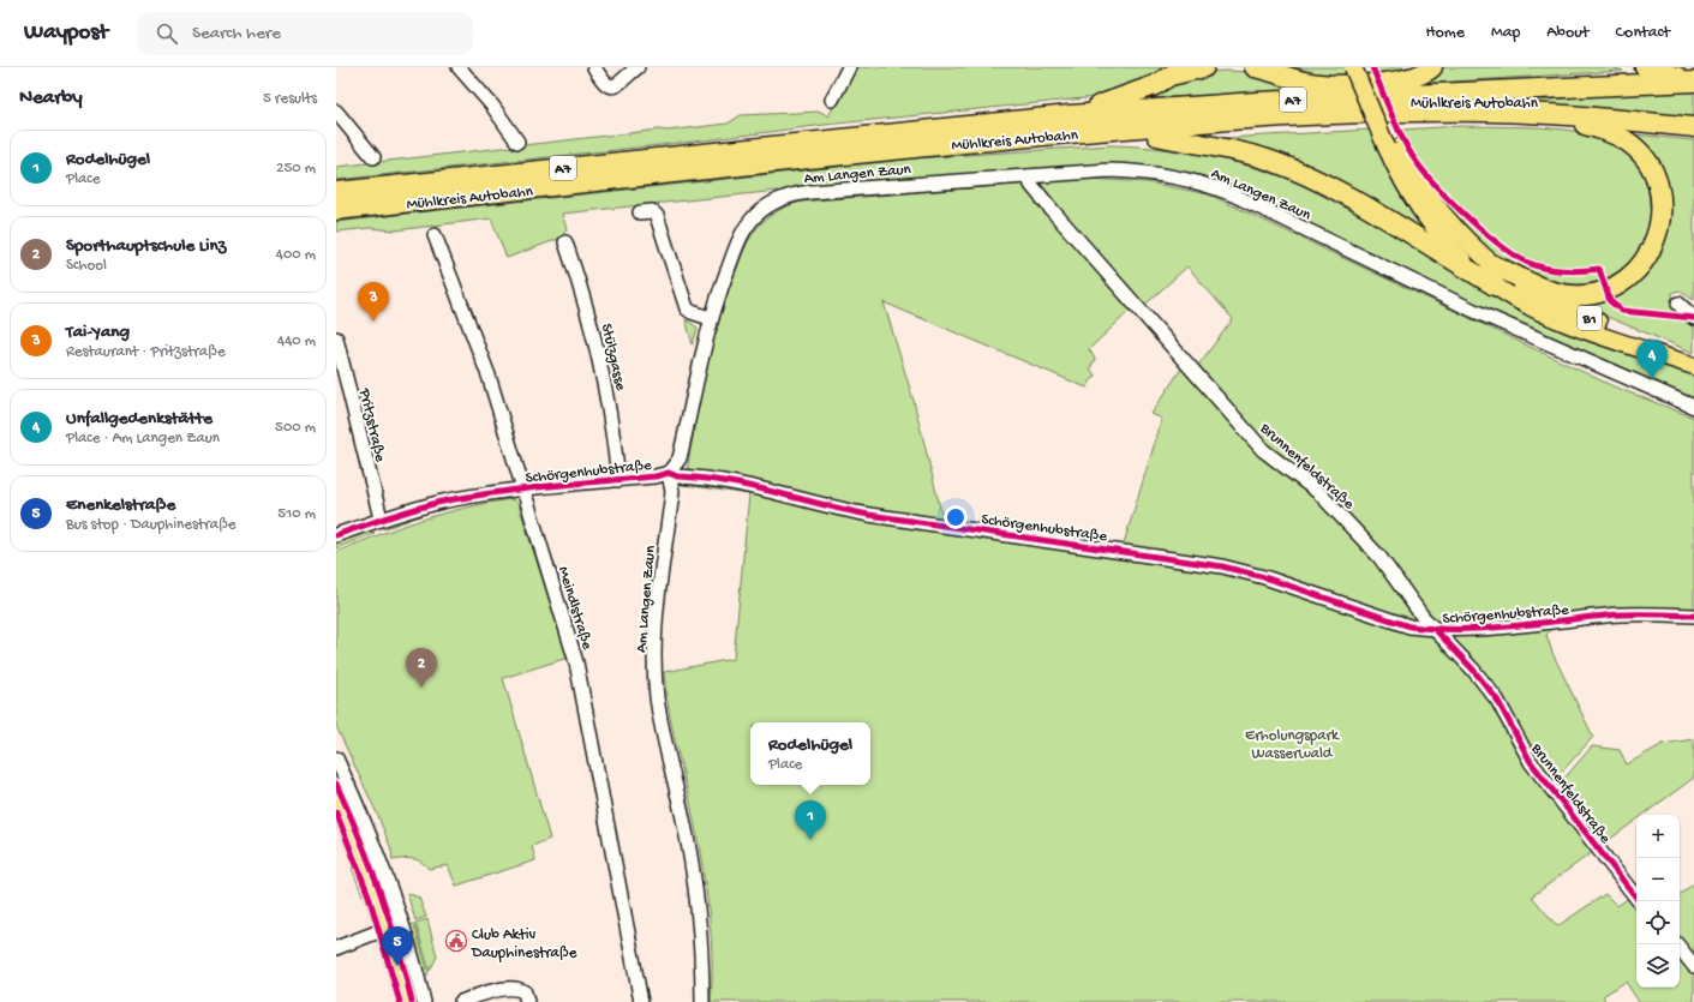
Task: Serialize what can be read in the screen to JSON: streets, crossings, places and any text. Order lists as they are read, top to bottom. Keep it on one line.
{"streets":{"highway":["A7","Mühlkreis Autobahn"],"main road":["B1"],"street":["Am Langen Zaun","Stülzgasse","Pritzstraße","Brunnenfeldstraße","Schörgenhubstraße","Meindlstraße"]},"crossings":[["Am Langen Zaun","Brunnenfeldstraße"],["Am Langen Zaun","Schörgenhubstraße"],["Stülzgasse","Schörgenhubstraße"],["Pritzstraße","Schörgenhubstraße"],["Brunnenfeldstraße","Schörgenhubstraße"],["Schörgenhubstraße","Meindlstraße"]],"parks":["Erholungspark Wasserwald"],"places":{"public building":["Club Aktiv Dauphinestraße"]},"page":{"header":"Waypost","search":"Search here","nav":["Home","Map","About","Contact"],"heading":["Nearby","5 results"],"list":[{"mark":"1","name":"Rodelhügel","note":"Place","value":"250 m"},{"mark":"2","name":"Sporthauptschule Linz","note":"School","value":"400 m"},{"mark":"3","name":"Tai-Yang","note":"Restaurant · Pritzstraße","value":"440 m"},{"mark":"4","name":"Unfallgedenkstätte","note":"Place · Am Langen Zaun","value":"500 m"},{"mark":"5","name":"Enenkelstraße","note":"Bus stop · Dauphinestraße","value":"510 m"}],"pins":["3","4","2","1","5"],"popup":["Rodelhügel","Place"],"map_buttons":["+","−"]}}
